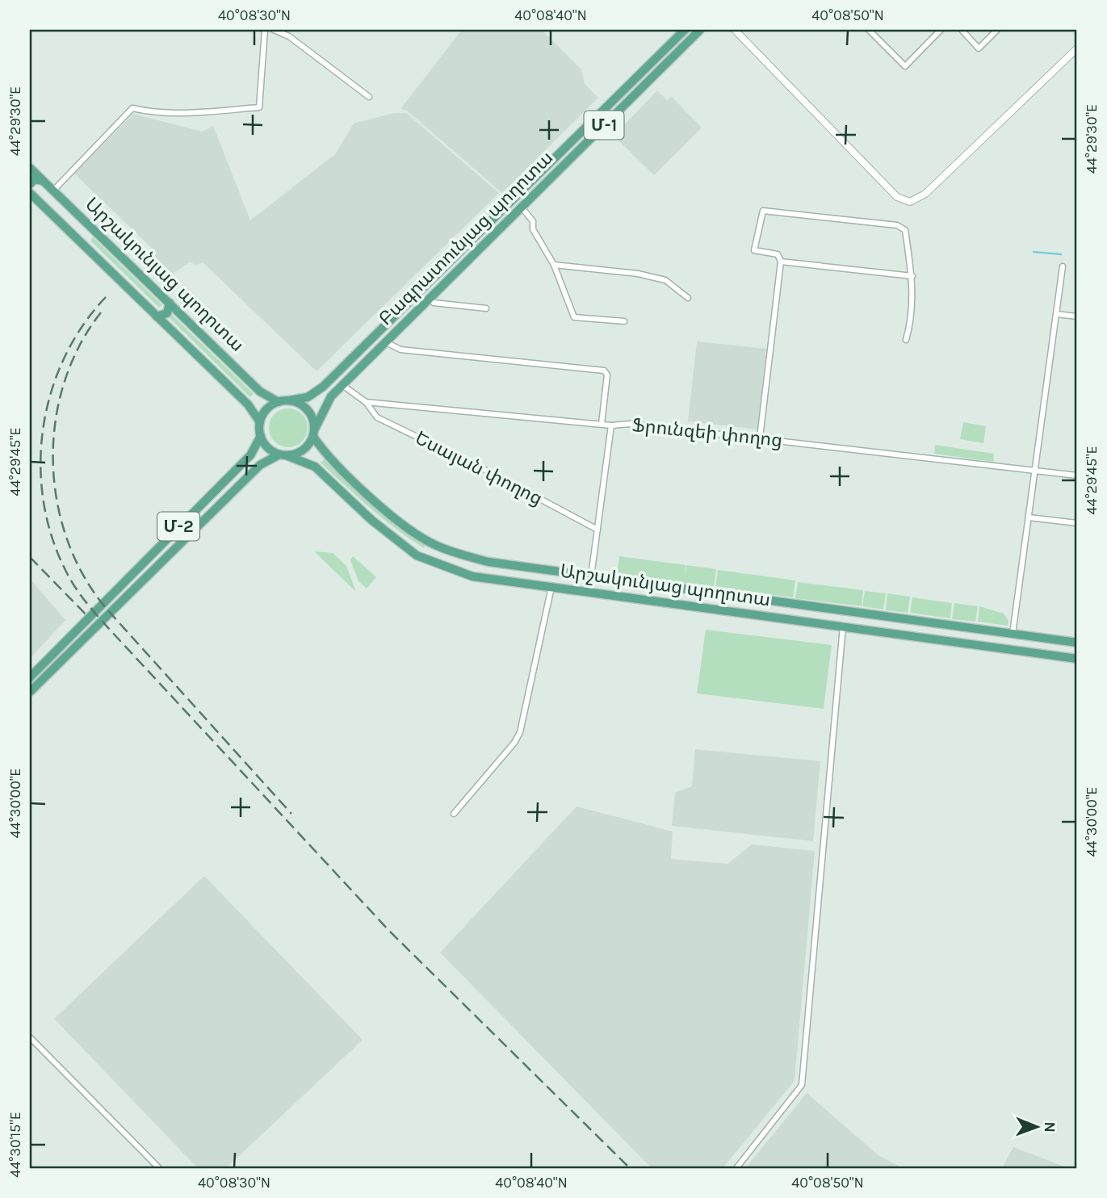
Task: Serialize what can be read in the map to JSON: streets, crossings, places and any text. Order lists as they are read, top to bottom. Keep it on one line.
{"streets":{"main road":["Մ-1","Բագրատունյաց պողոտա","Արշակունյաց պողոտա","Մ-2"],"street":["Ֆրունզեի փողոց","Եսայան փողոց"]},"crossings":[["Բագրատունյաց պողոտա","Արշակունյաց պողոտա"],["Բագրատունյաց պողոտա","Մ-2"],["Արշակունյաց պողոտա","Մ-2"],["Ֆրունզեի փողոց","Եսայան փողոց"]],"north":"right","coordinates":["40°08'30\"N","40°08'40\"N","40°08'50\"N","44°29'30\"E","44°29'45\"E","44°30'00\"E","44°30'15\"E"]}
